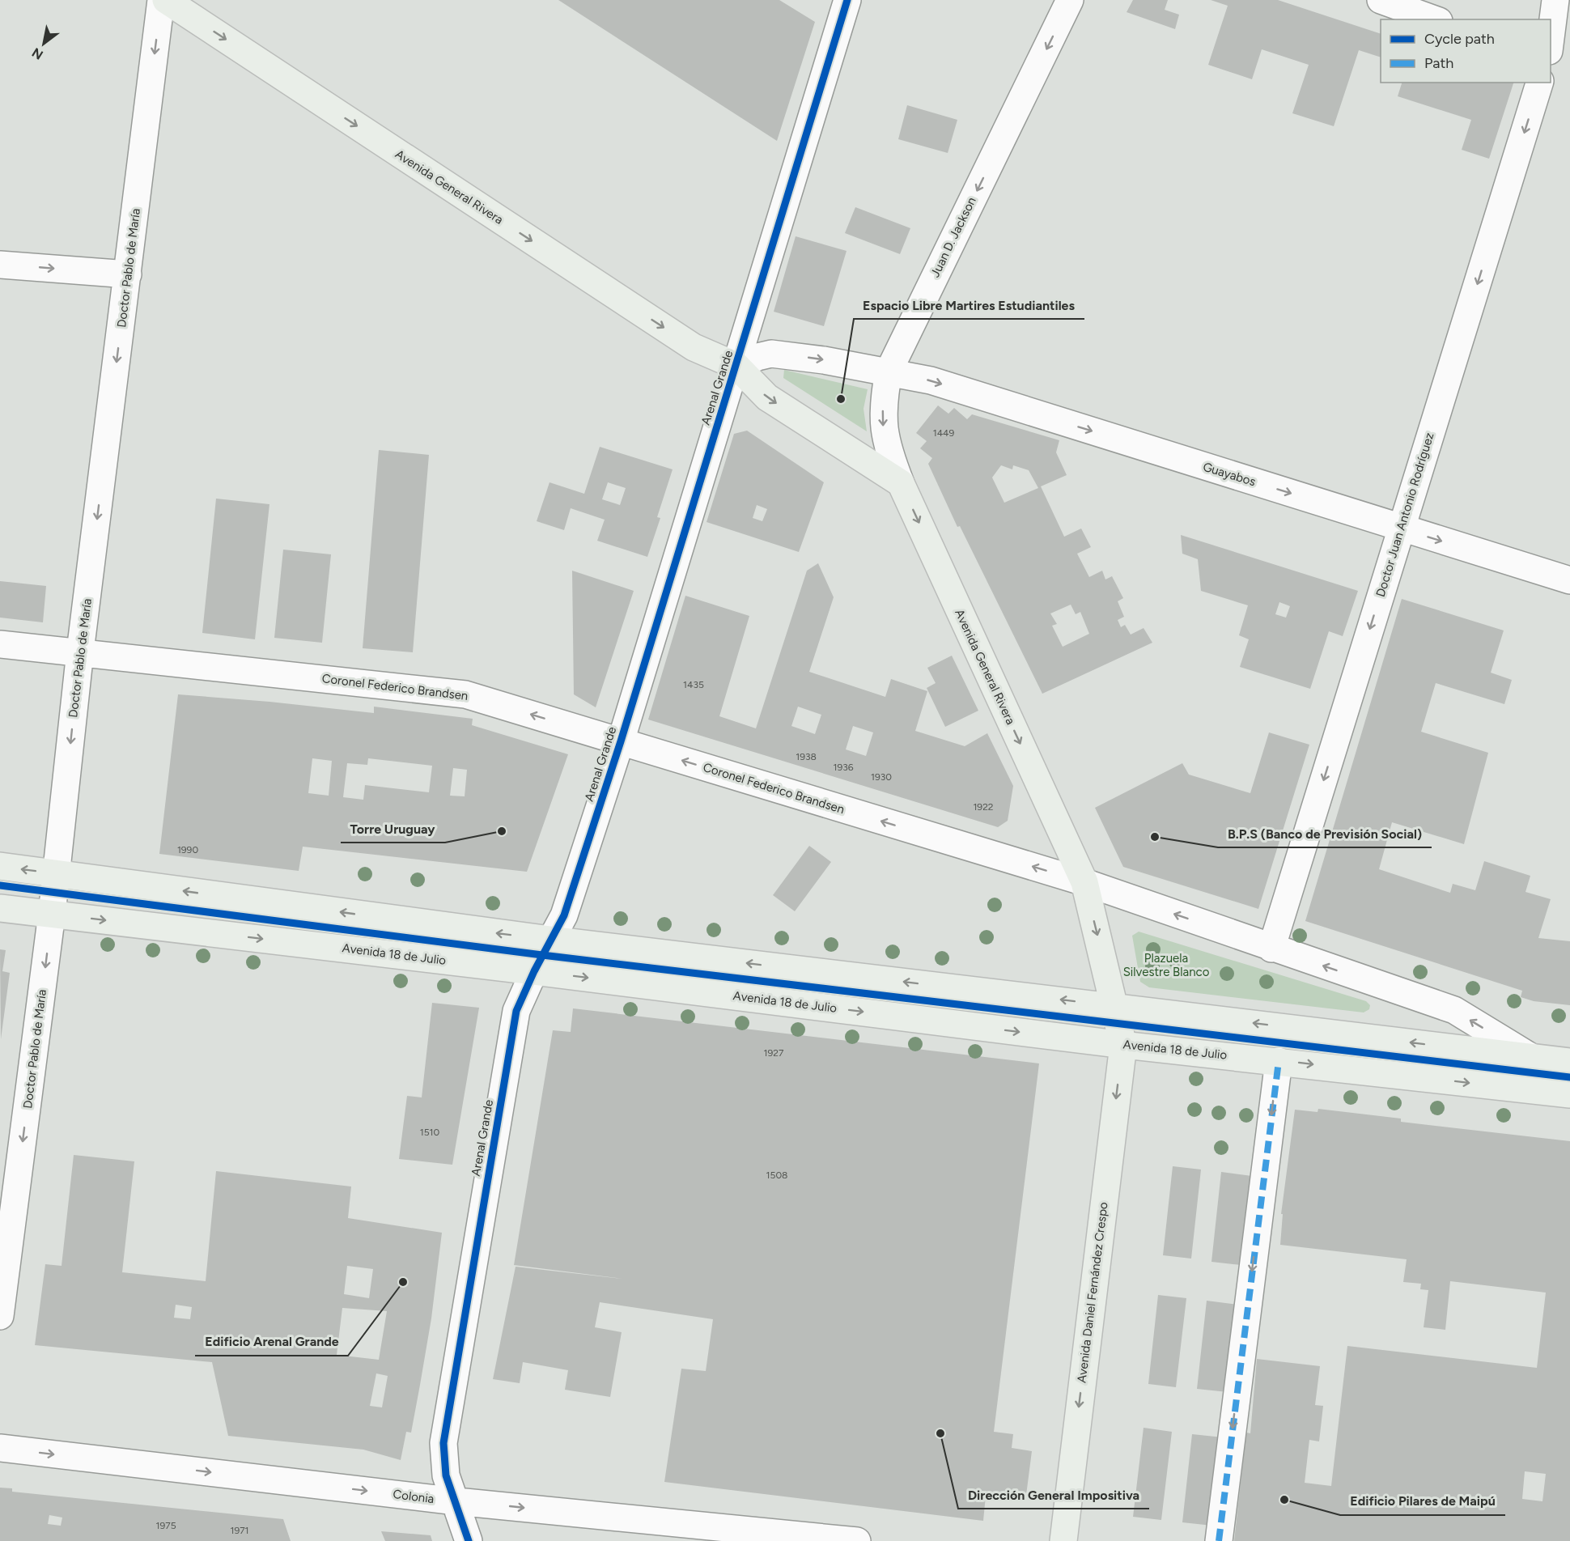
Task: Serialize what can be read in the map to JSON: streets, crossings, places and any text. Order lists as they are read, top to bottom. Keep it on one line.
{"streets":{"main road":["Avenida General Rivera","Avenida 18 de Julio","Avenida Daniel Fernández Crespo"],"street":["Juan D. Jackson","Doctor Pablo de María","Arenal Grande","Guayabos","Doctor Juan Antonio Rodríguez","Coronel Federico Brandsen","Colonia"]},"crossings":[["Avenida General Rivera","Juan D. Jackson"],["Avenida General Rivera","Arenal Grande"],["Avenida General Rivera","Coronel Federico Brandsen"],["Avenida General Rivera","Avenida 18 de Julio"],["Avenida General Rivera","Avenida Daniel Fernández Crespo"],["Juan D. Jackson","Guayabos"],["Doctor Pablo de María","Coronel Federico Brandsen"],["Doctor Pablo de María","Avenida 18 de Julio"],["Arenal Grande","Coronel Federico Brandsen"],["Arenal Grande","Avenida 18 de Julio"],["Arenal Grande","Colonia"],["Guayabos","Doctor Juan Antonio Rodríguez"],["Avenida 18 de Julio","Avenida Daniel Fernández Crespo"]],"one_way":["Avenida General Rivera","Juan D. Jackson","Doctor Pablo de María","Guayabos","Doctor Juan Antonio Rodríguez","Coronel Federico Brandsen","Avenida Daniel Fernández Crespo","Colonia"],"parks":["Plazuela Silvestre Blanco"],"places":["Espacio Libre Martires Estudiantiles","Torre Uruguay","B.P.S (Banco de Previsión Social)","Edificio Arenal Grande","Dirección General Impositiva","Edificio Pilares de Maipú"],"house_numbers":["1449","1435","1938","1936","1930","1922","1990","1927","1510","1508","1975","1971"],"legend":["Cycle path","Path"],"north":"bottom left"}
